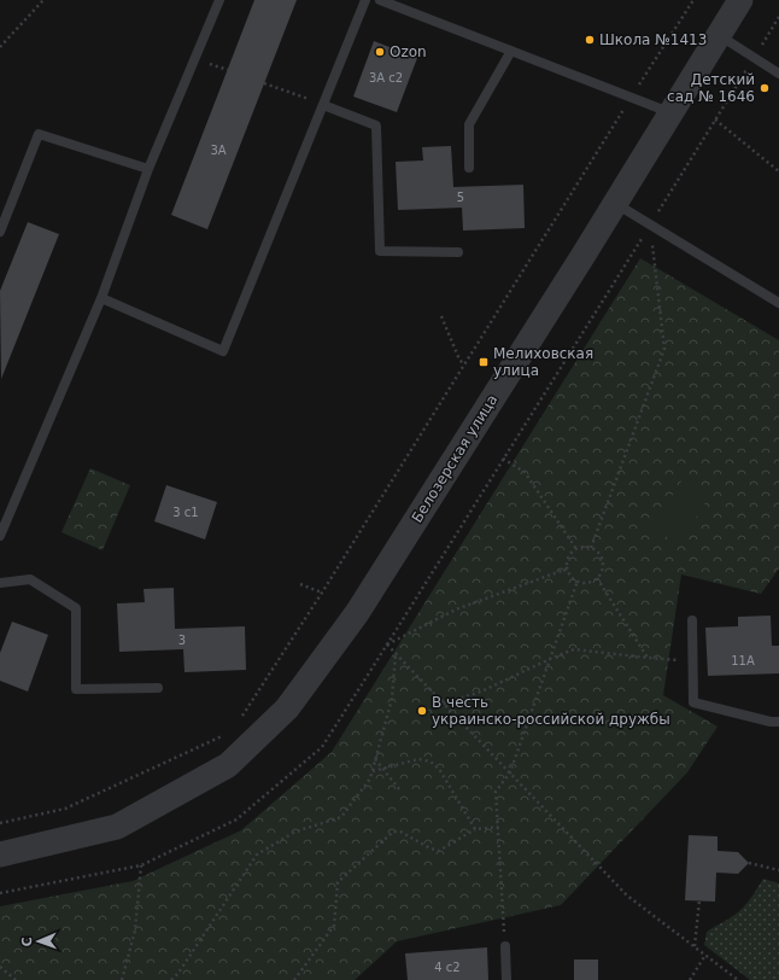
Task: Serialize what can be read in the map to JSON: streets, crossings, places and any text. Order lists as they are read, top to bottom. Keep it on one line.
{"streets":{"street":["Белозерская улица"]},"places":{"other":["Школа №1413","Ozon","Детский сад № 1646","В честь украинско-российской дружбы"],"transit":["Мелиховская улица"]},"house_numbers":["3А с2","3А","5","3 с1","3","11А","4 с2"],"north":"left"}
